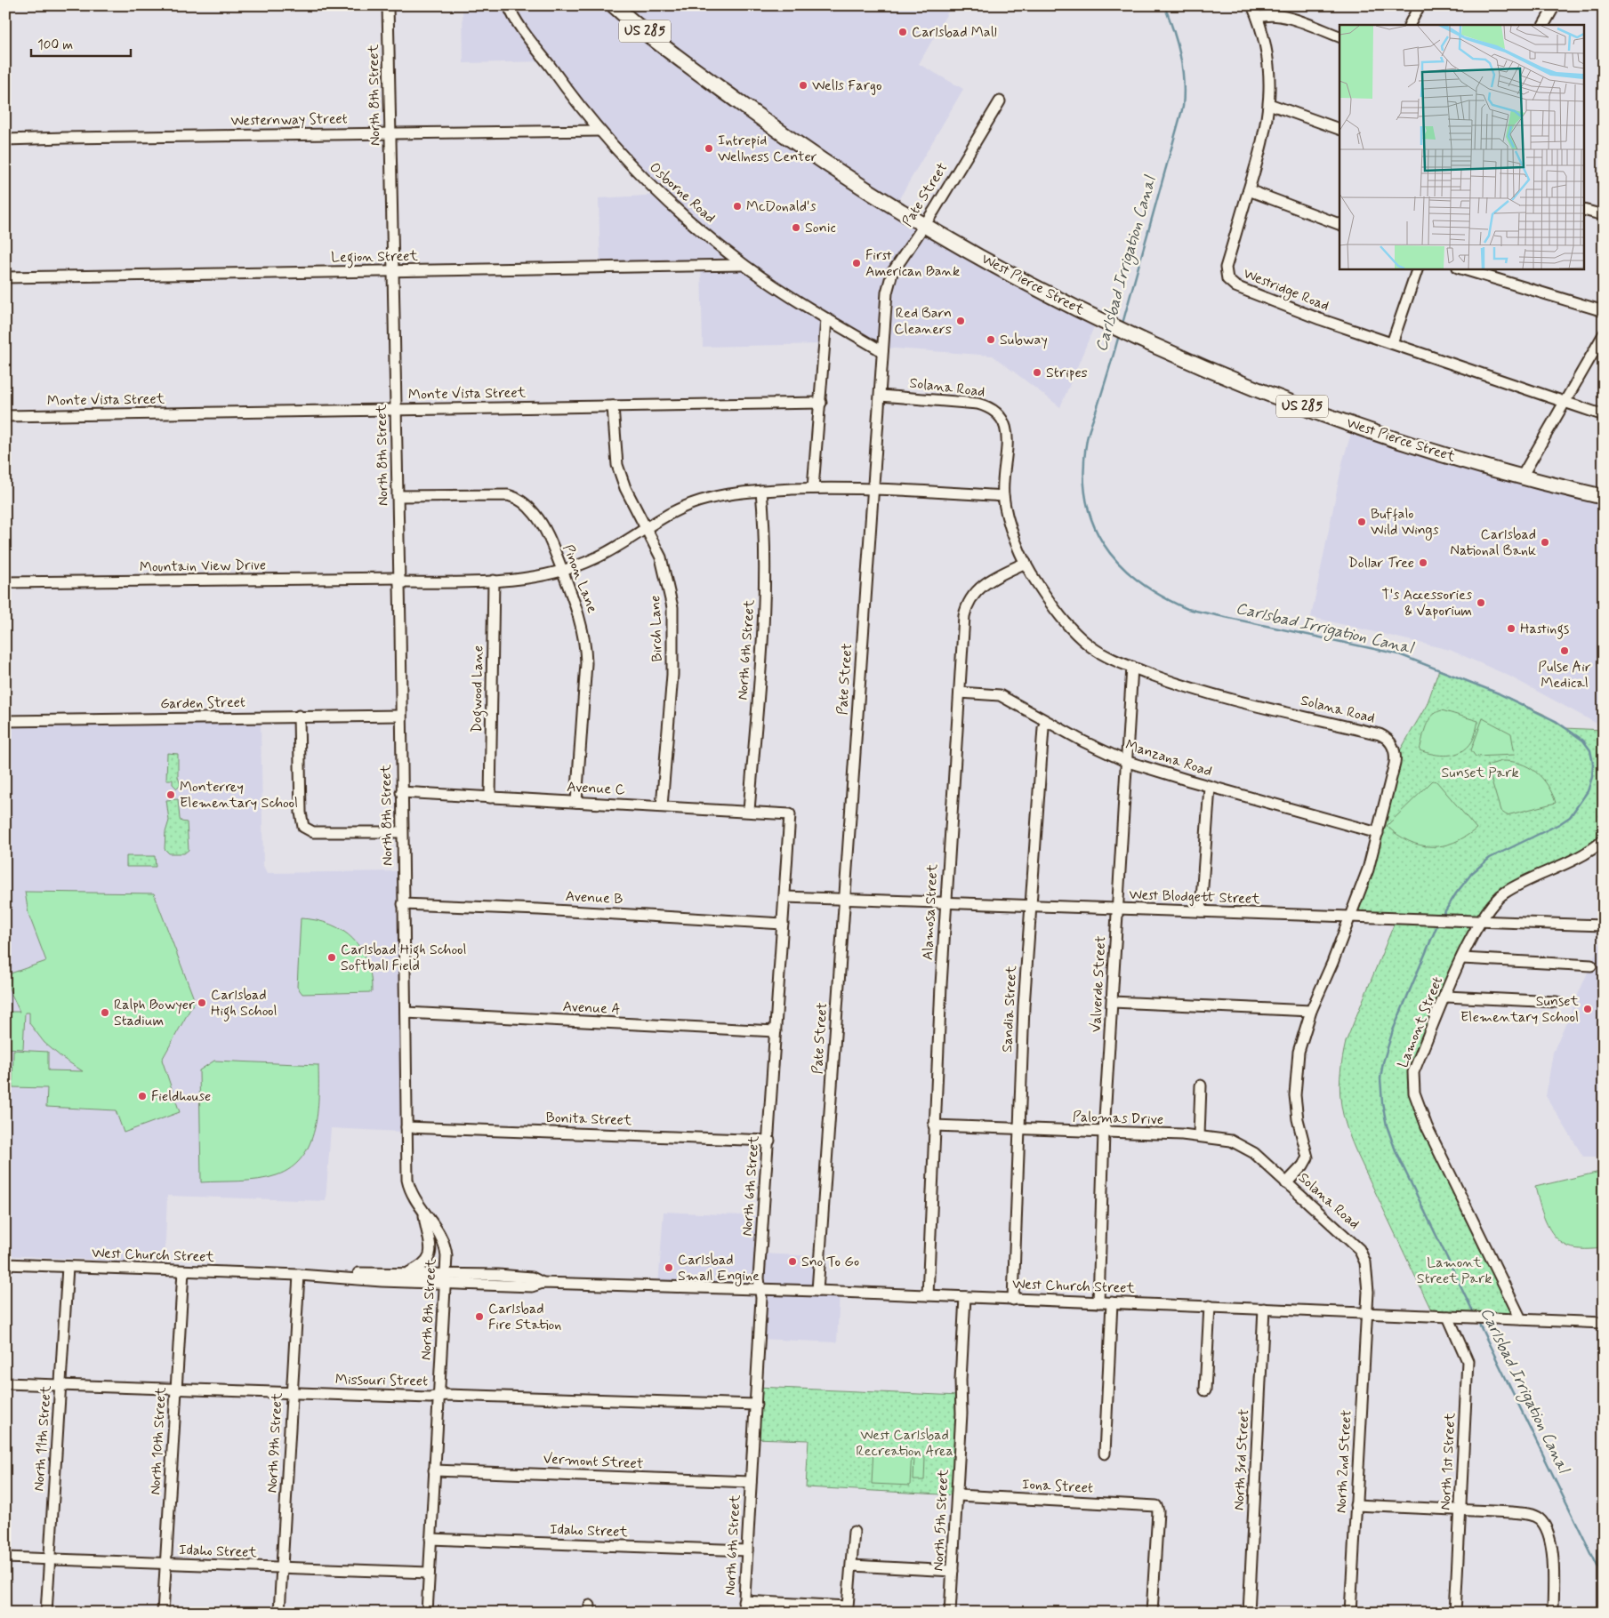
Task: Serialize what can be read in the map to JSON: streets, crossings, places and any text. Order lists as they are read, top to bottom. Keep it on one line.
{"streets":{"highway":["US 285","West Pierce Street"],"street":["North 8th Street","Westernway Street","Osborne Road","Pate Street","Legion Street","Westridge Road","Solana Road","Monte Vista Street","Mountain View Drive","Pinon Lane","Birch Lane","North 6th Street","Dogwood Lane","Garden Street","Manzana Road","Avenue C","West Blodgett Street","Avenue B","Alamosa Street","Valverde Street","Avenue A","Sandia Street","Lamont Street","Palomas Drive","Bonita Street","West Church Street","Missouri Street","North 11th Street","North 10th Street","North 9th Street","North 3rd Street","Vermont Street","North 2nd Street","North 1st Street","Iona Street","North 5th Street","Idaho Street"]},"crossings":[["North 8th Street","Westernway Street"],["North 8th Street","Legion Street"],["North 8th Street","Monte Vista Street"],["North 8th Street","Mountain View Drive"],["North 8th Street","Pinon Lane"],["North 8th Street","Garden Street"],["North 8th Street","Avenue C"],["North 8th Street","Avenue B"],["North 8th Street","Avenue A"],["North 8th Street","Bonita Street"],["North 8th Street","West Church Street"],["North 8th Street","Missouri Street"],["North 8th Street","Vermont Street"],["North 8th Street","Idaho Street"],["Westernway Street","Osborne Road"],["Osborne Road","Pate Street"],["Osborne Road","Legion Street"],["Pate Street","West Pierce Street"],["Pate Street","Solana Road"],["Pate Street","West Blodgett Street"],["Pate Street","West Church Street"],["Solana Road","Manzana Road"],["Solana Road","West Blodgett Street"],["Solana Road","Alamosa Street"],["Solana Road","Valverde Street"],["Solana Road","Palomas Drive"],["Solana Road","West Church Street"],["Solana Road","North 2nd Street"],["Monte Vista Street","Birch Lane"],["Mountain View Drive","Pinon Lane"],["Mountain View Drive","Birch Lane"],["Mountain View Drive","North 6th Street"],["Mountain View Drive","Dogwood Lane"],["Pinon Lane","Avenue C"],["Birch Lane","Avenue C"],["North 6th Street","Avenue C"],["North 6th Street","West Blodgett Street"],["North 6th Street","Avenue B"],["North 6th Street","Avenue A"],["North 6th Street","Bonita Street"],["North 6th Street","West Church Street"],["North 6th Street","Missouri Street"],["North 6th Street","Vermont Street"],["North 6th Street","Idaho Street"],["Dogwood Lane","Avenue C"],["Manzana Road","Alamosa Street"],["Manzana Road","Valverde Street"],["Manzana Road","Sandia Street"],["West Blodgett Street","Alamosa Street"],["West Blodgett Street","Valverde Street"],["West Blodgett Street","Sandia Street"],["West Blodgett Street","Lamont Street"],["Alamosa Street","Palomas Drive"],["Alamosa Street","West Church Street"],["Valverde Street","Palomas Drive"],["Valverde Street","West Church Street"],["Sandia Street","Palomas Drive"],["Sandia Street","West Church Street"],["Lamont Street","West Church Street"],["West Church Street","North 11th Street"],["West Church Street","North 10th Street"],["West Church Street","North 9th Street"],["West Church Street","North 3rd Street"],["West Church Street","North 2nd Street"],["West Church Street","North 1st Street"],["West Church Street","North 5th Street"],["Missouri Street","North 11th Street"],["Missouri Street","North 10th Street"],["Missouri Street","North 9th Street"],["North 11th Street","Idaho Street"],["North 10th Street","Idaho Street"],["North 9th Street","Idaho Street"],["Iona Street","North 5th Street"]],"water":["Carlsbad Irrigation Canal"],"parks":["Sunset Park","Lamont Street Park","West Carlsbad Recreation Area"],"places":["Carlsbad Mall","Wells Fargo","Intrepid Wellness Center","McDonald's","Sonic","First American Bank","Red Barn Cleaners","Subway","Stripes","Buffalo Wild Wings","Carlsbad National Bank","Dollar Tree","T's Accessories & Vaporium","Hastings","Pulse Air Medical","Monterrey Elementary School","Carlsbad High School Softball Field","Carlsbad High School","Sunset Elementary School","Ralph Bowyer Stadium","Fieldhouse","Sno To Go","Carlsbad Small Engine","Carlsbad Fire Station"],"scale_bar":"100 m"}
